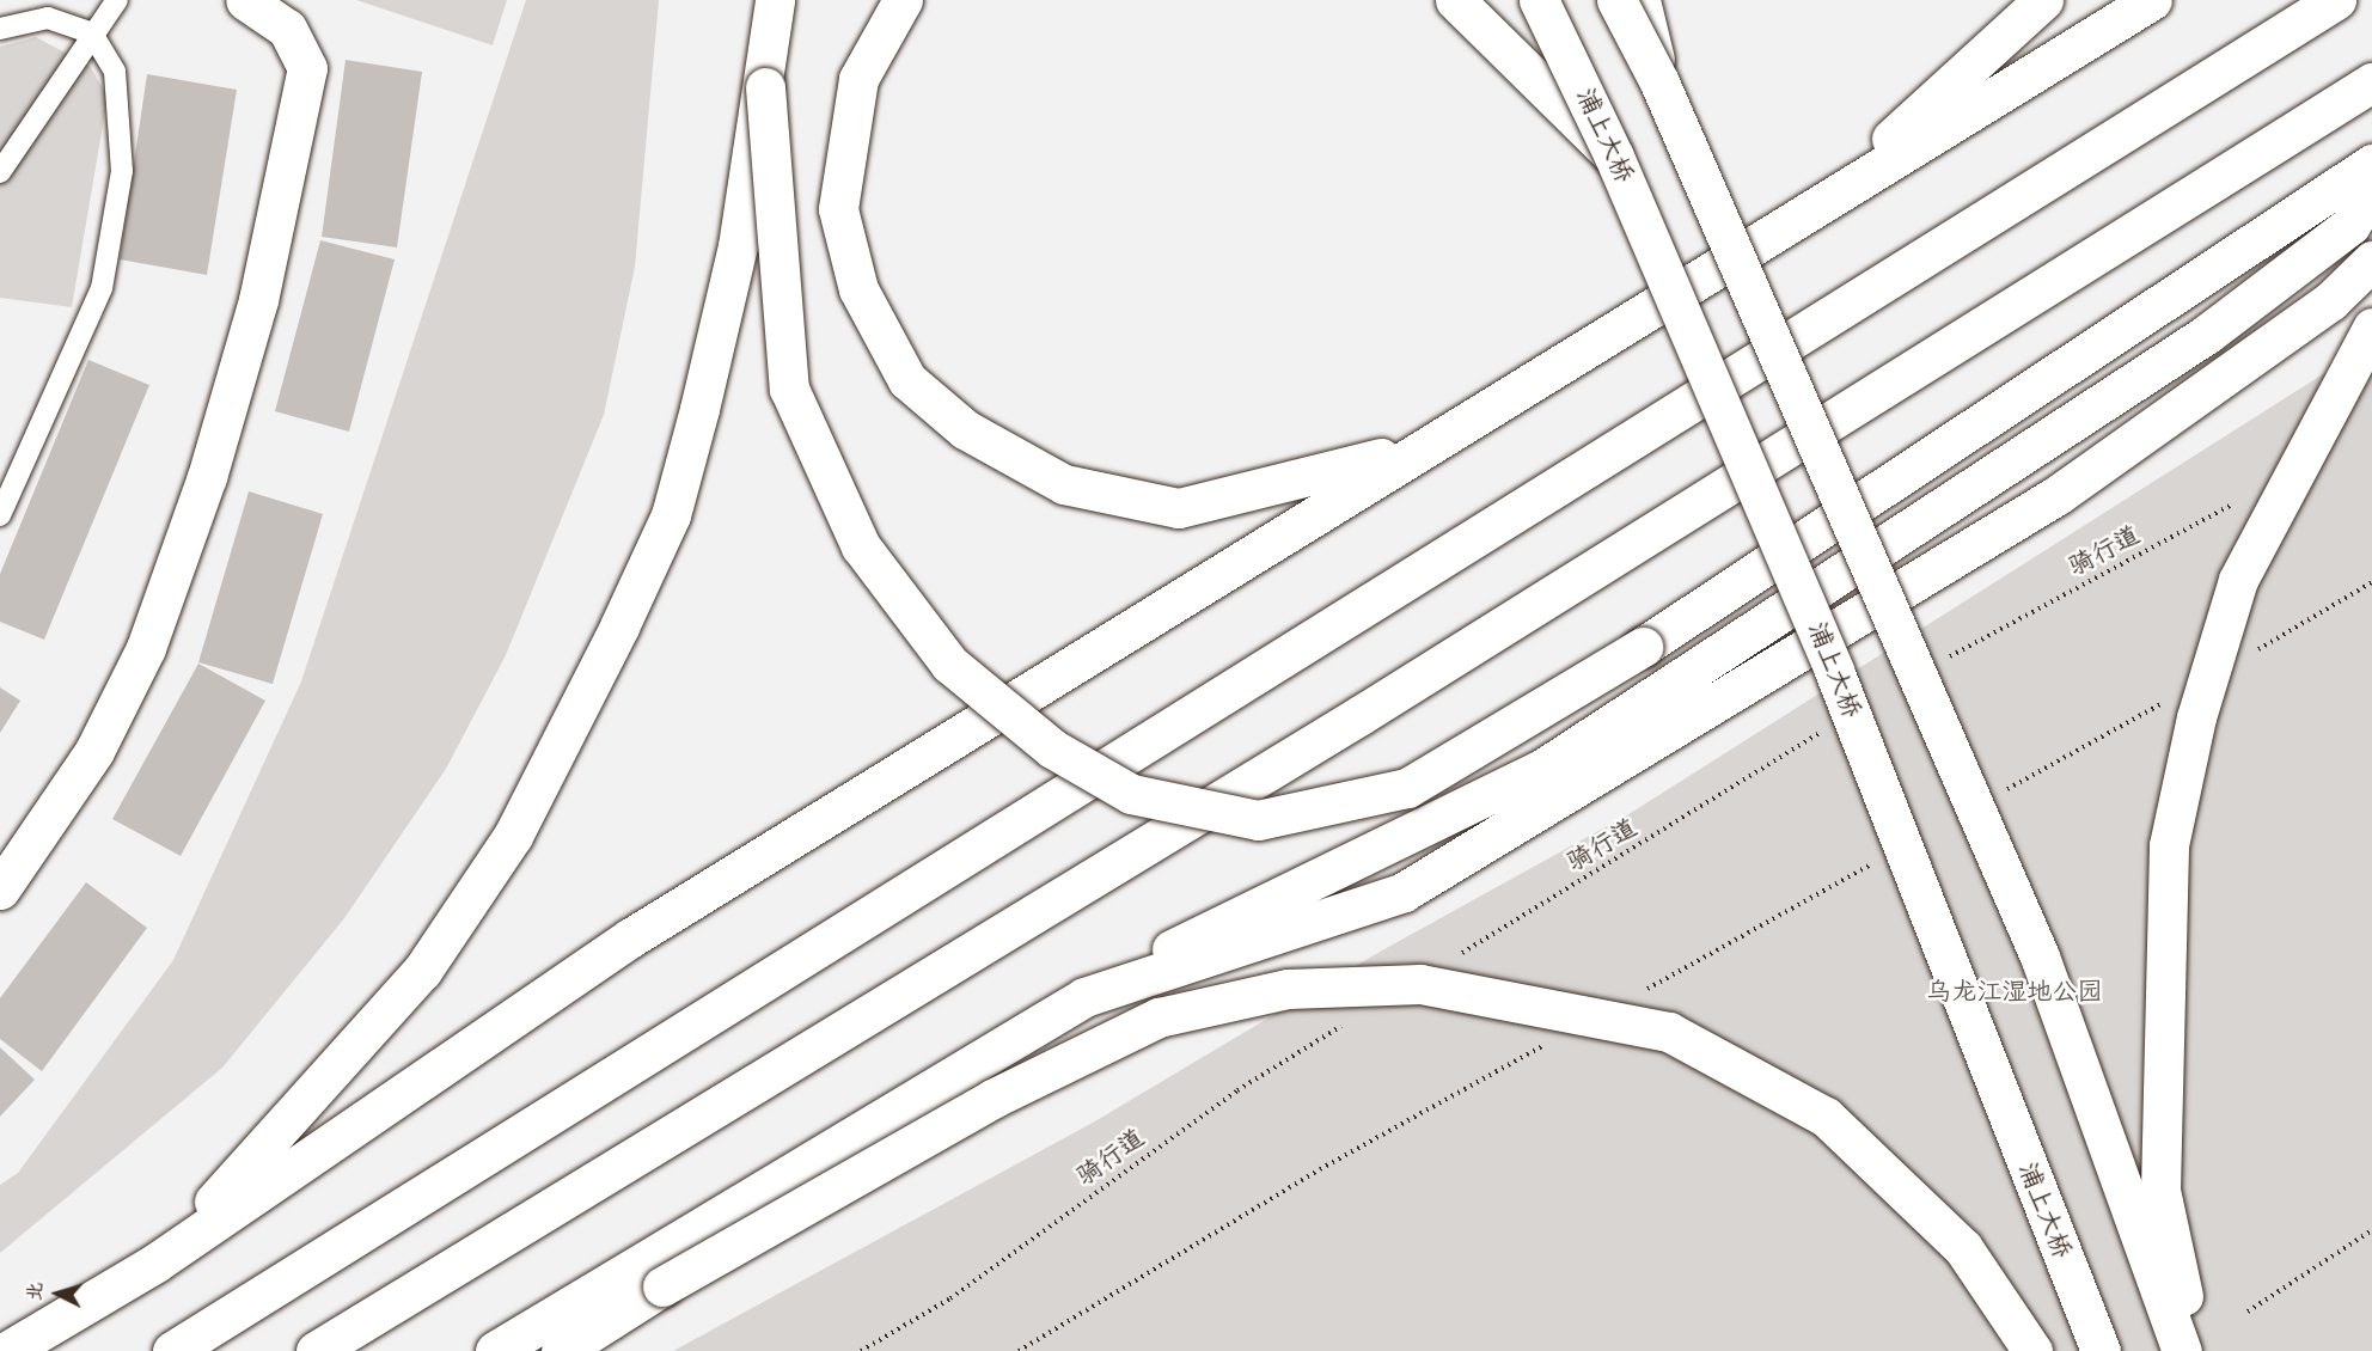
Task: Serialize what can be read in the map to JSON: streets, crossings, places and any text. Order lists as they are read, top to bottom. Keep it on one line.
{"streets":{"main road":["浦上大桥"],"path":["骑行道"]},"parks":["乌龙江湿地公园"],"north":"left"}
